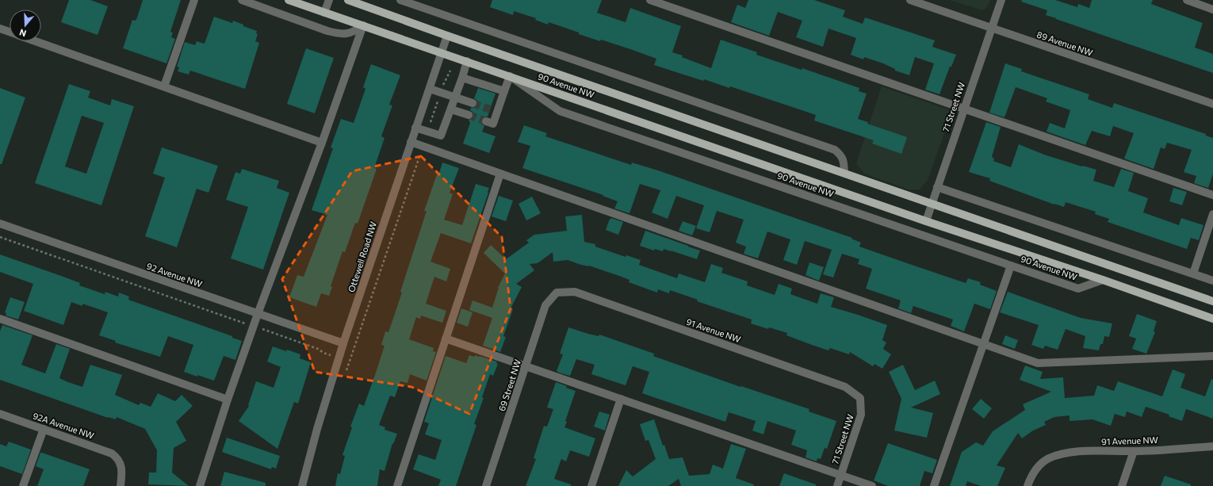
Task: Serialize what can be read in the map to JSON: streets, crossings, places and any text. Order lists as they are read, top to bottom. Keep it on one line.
{"streets":{"main road":["90 Avenue NW"],"street":["89 Avenue NW","71 Street NW","Ottewell Road NW","92 Avenue NW","91 Avenue NW","69 Street NW","92A Avenue NW"]},"crossings":[["89 Avenue NW","71 Street NW"],["90 Avenue NW","71 Street NW"],["90 Avenue NW","Ottewell Road NW"],["71 Street NW","91 Avenue NW"],["Ottewell Road NW","92 Avenue NW"],["91 Avenue NW","69 Street NW"]],"north":"bottom"}
